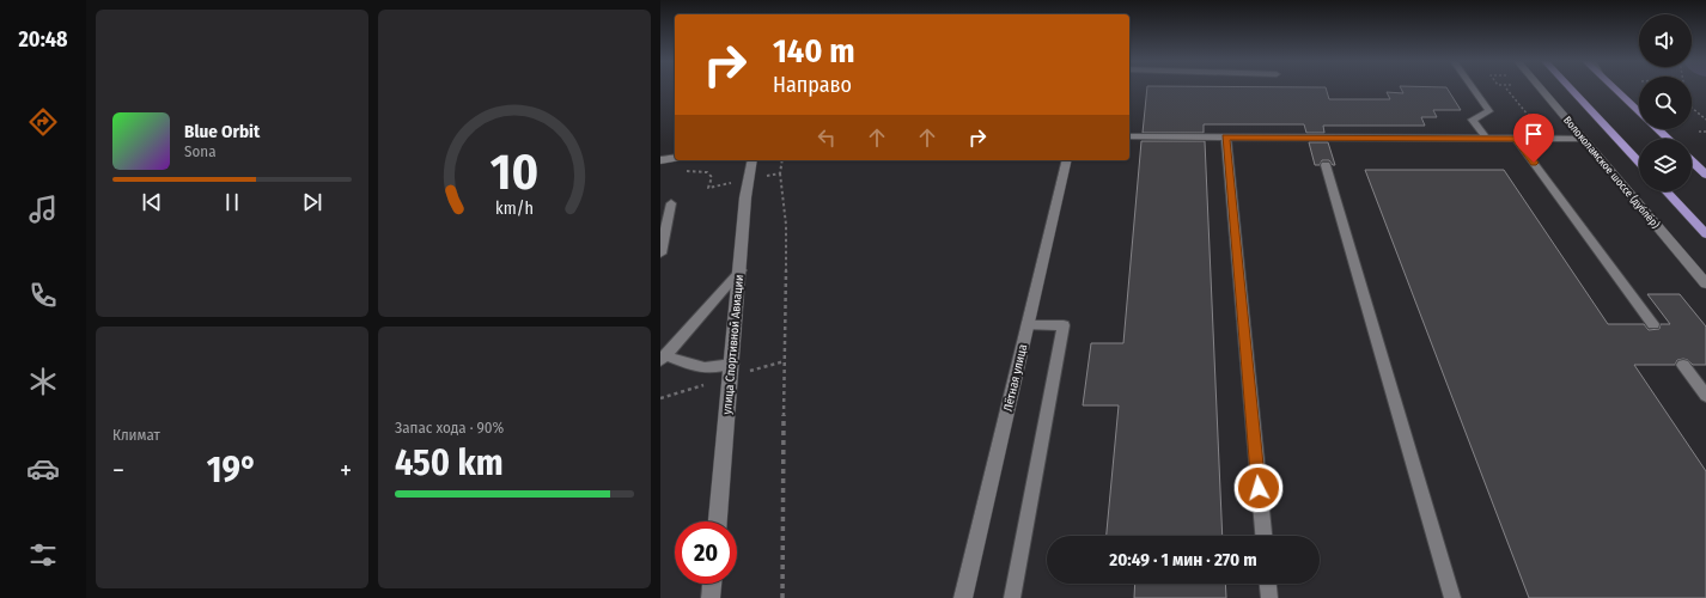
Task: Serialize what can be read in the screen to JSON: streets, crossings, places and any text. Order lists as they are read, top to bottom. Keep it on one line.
{"streets":{"street":["Волоколамское шоссе (дублёр)","улица Спортивной Авиации","Лётная улица"]},"page":{"tabs":"20:48","turn":["140 m","Направо"],"song":["Blue Orbit","Sona"],"tile":["Климат",["Запас хода · 90%","450 km"]],"heat":["−","19°","+"],"limit":"20","trip":"20:49 · 1 мин · 270 m","gauge":["10","km/h"]}}
